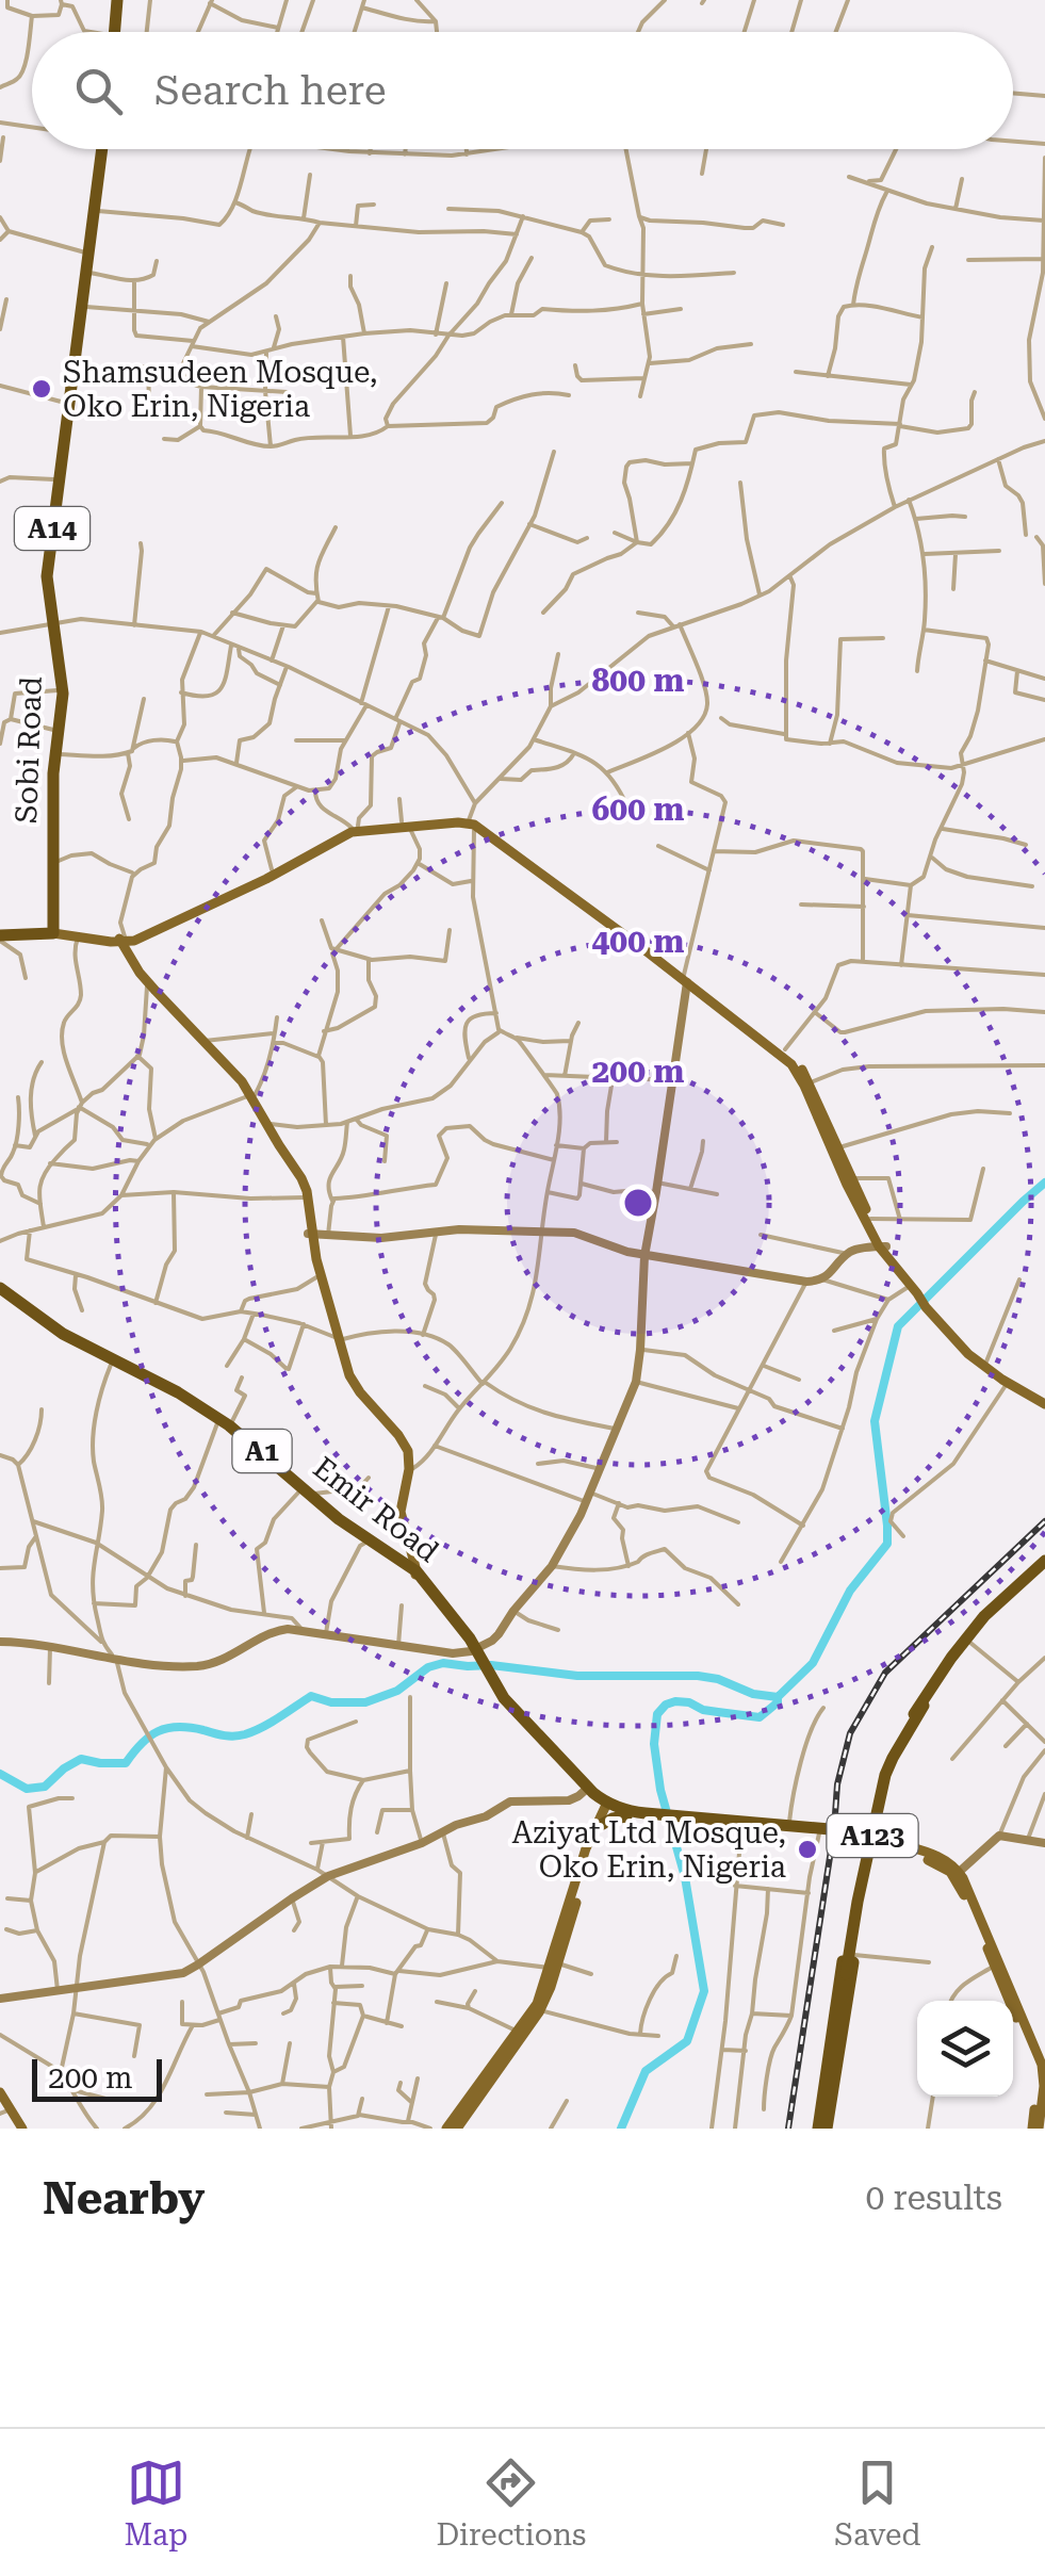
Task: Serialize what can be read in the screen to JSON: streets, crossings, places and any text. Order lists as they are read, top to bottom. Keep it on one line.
{"streets":{"highway":["A14","Sobi Road","A1","Emir Road","A123"]},"crossings":[["A1","Emir Road"],["A1","A123"]],"places":["Shamsudeen Mosque, Oko Erin, Nigeria","Aziyat Ltd Mosque, Oko Erin, Nigeria"],"scale_bar":"200 m","page":{"search":"Search here","scale":"200 m","heading":["Nearby","0 results"],"nav":["Map","Directions","Saved"]},"rings":["800 m","600 m","400 m","200 m"]}
